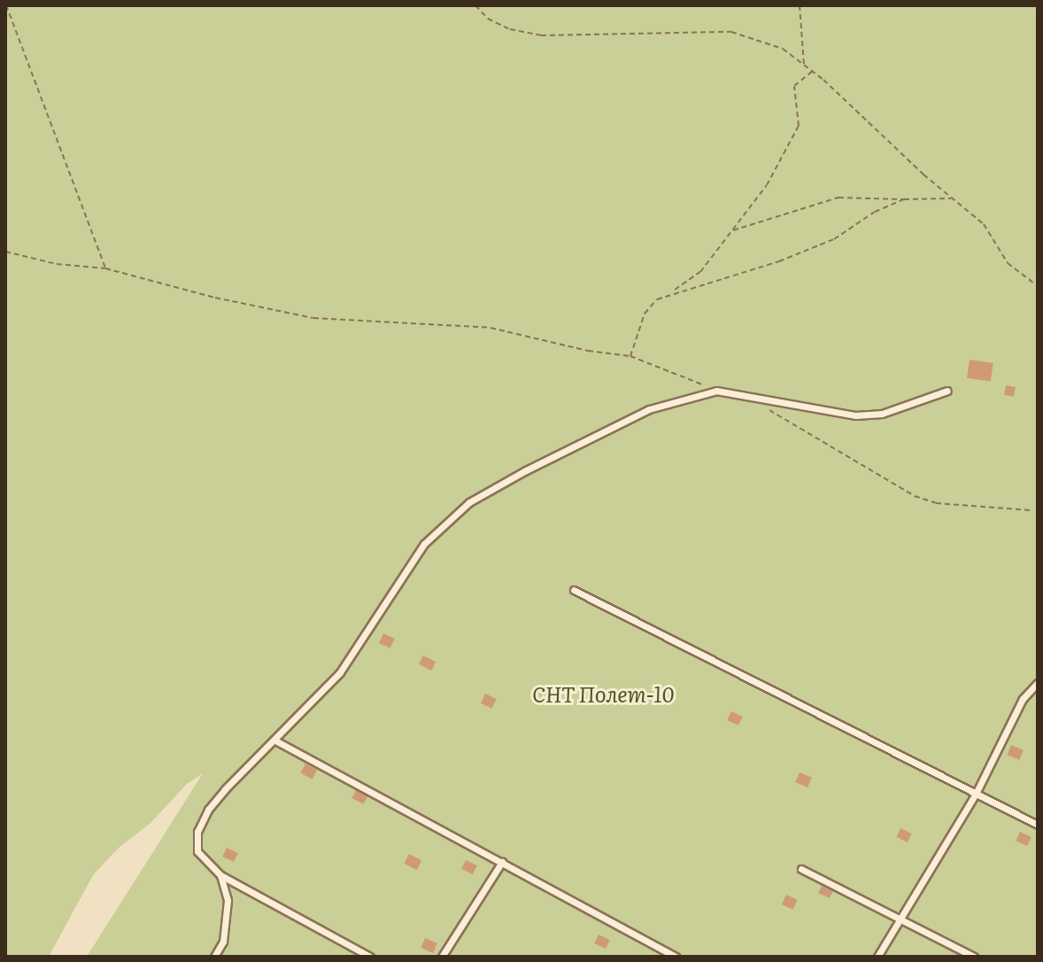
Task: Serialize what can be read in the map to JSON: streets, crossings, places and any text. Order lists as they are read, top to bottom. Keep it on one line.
{"parks":["СНТ Полет-10"]}
